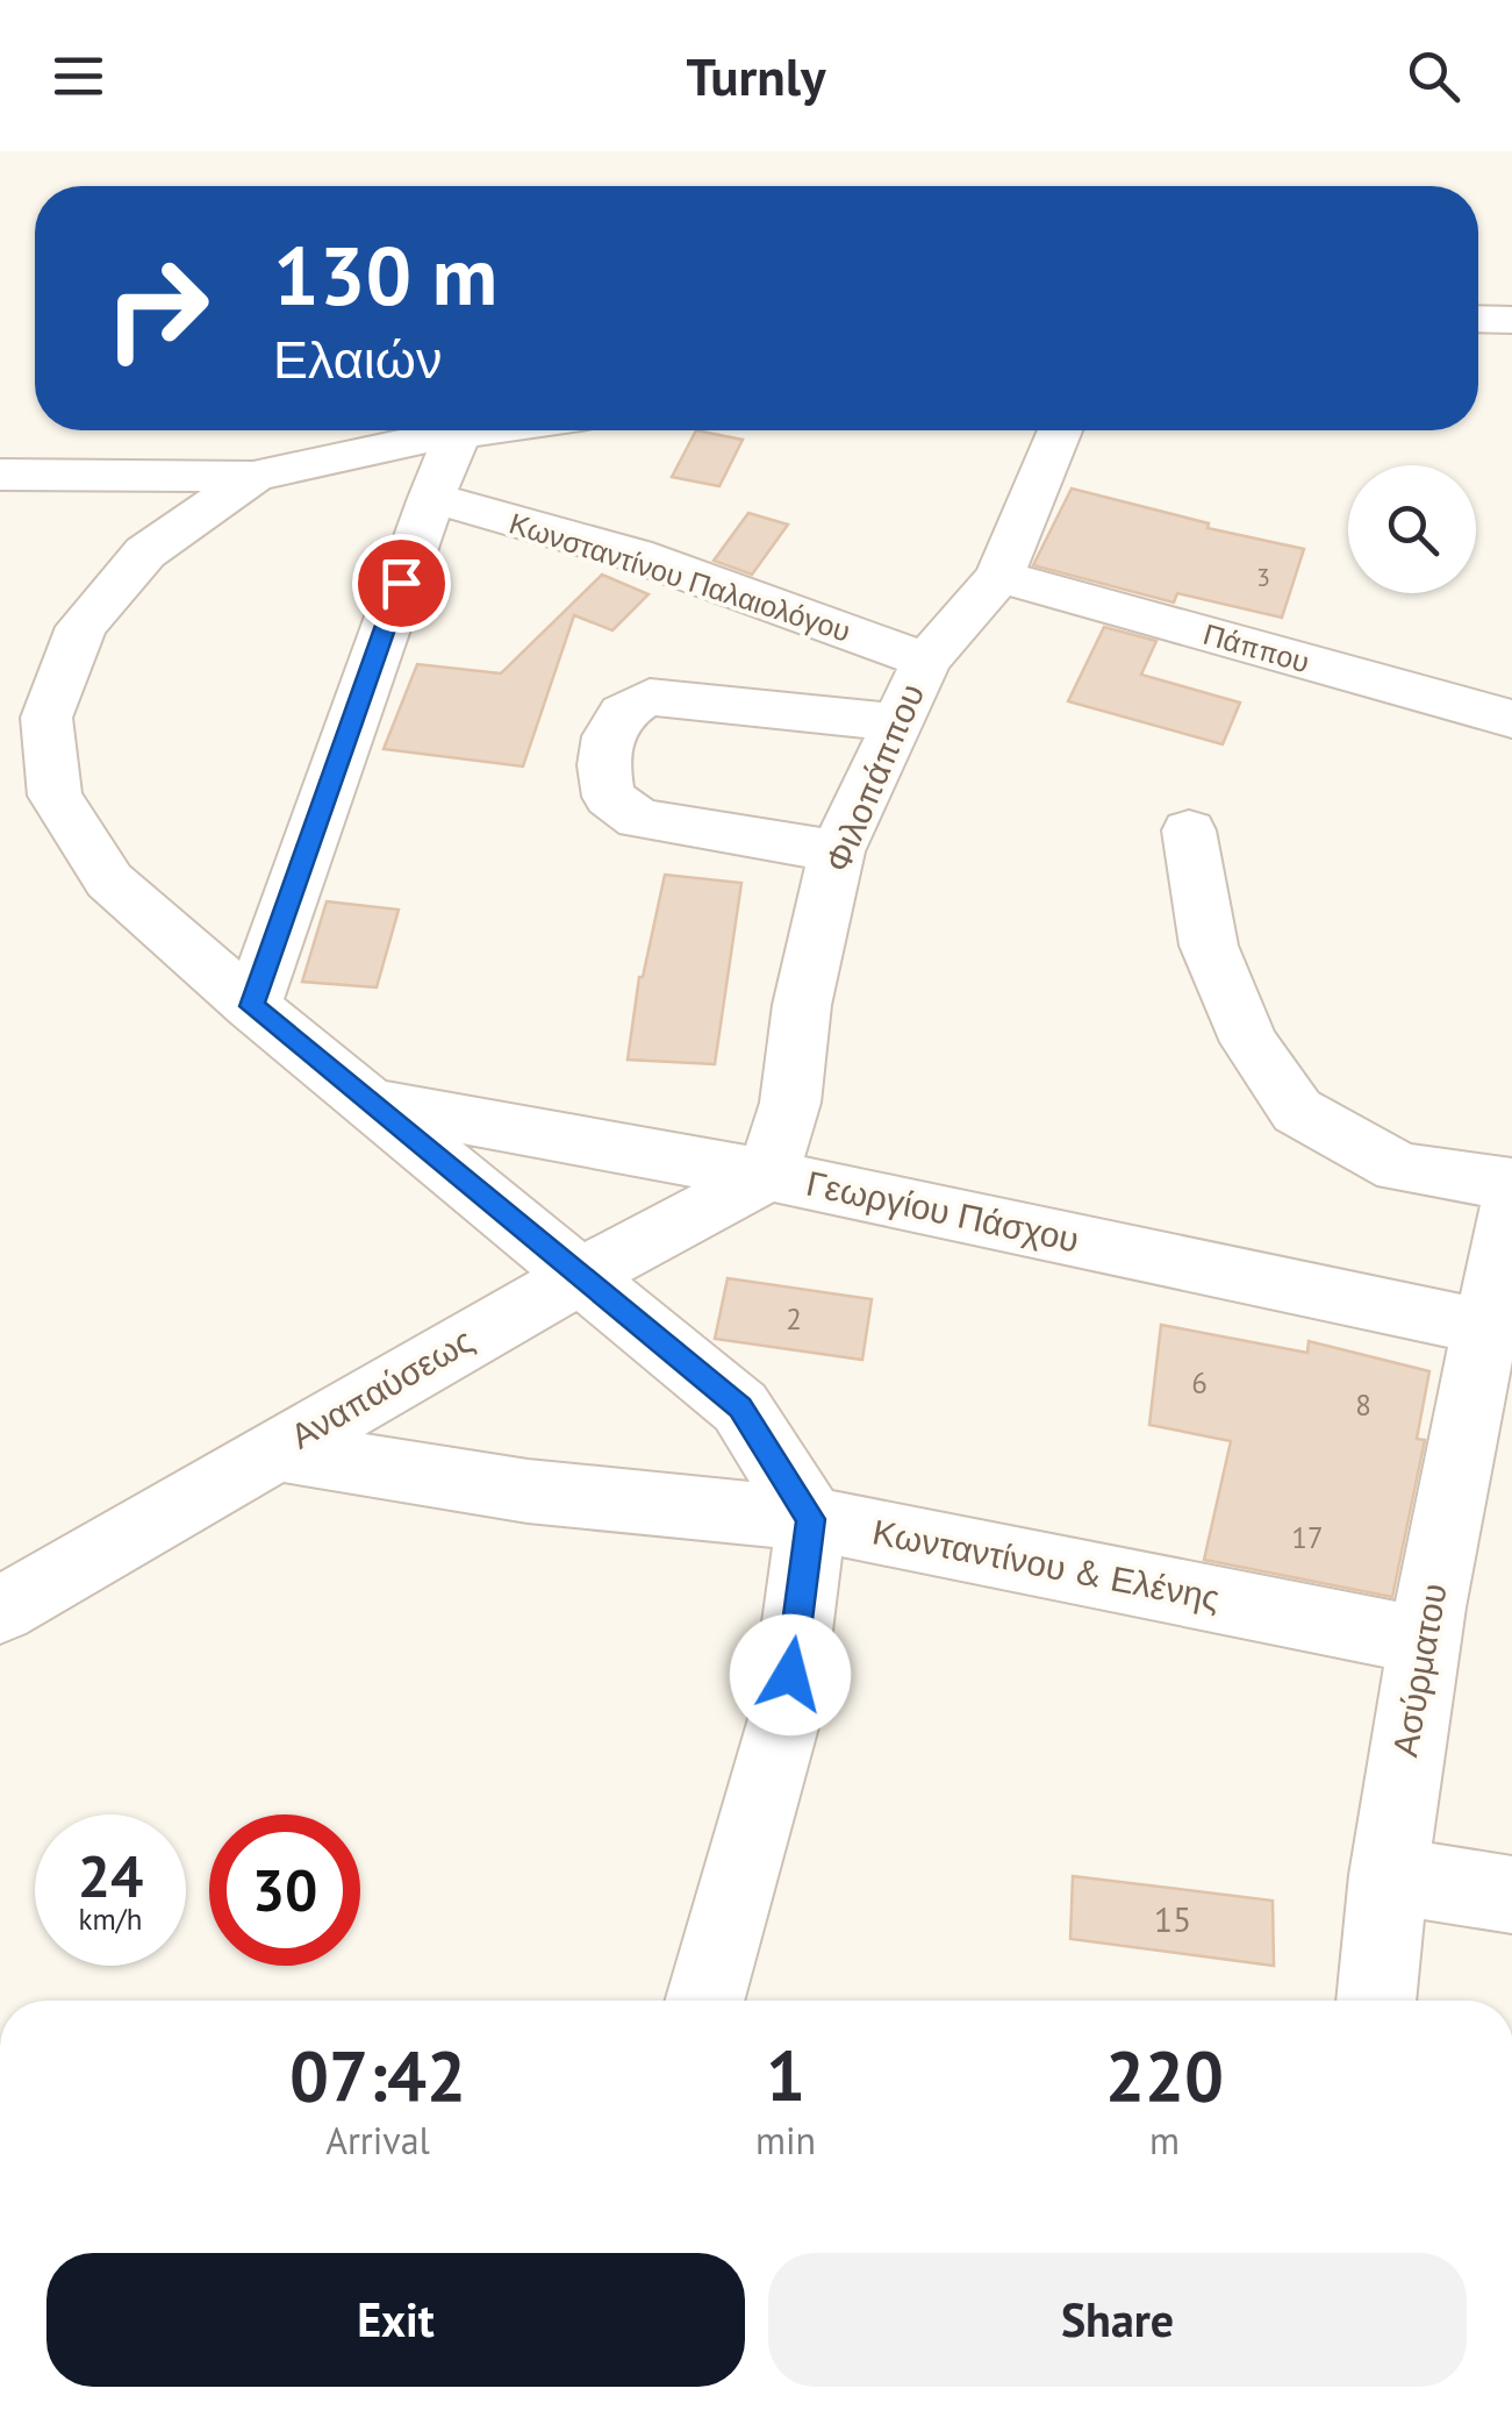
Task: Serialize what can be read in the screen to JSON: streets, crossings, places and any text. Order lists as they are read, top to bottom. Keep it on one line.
{"streets":{"street":["Κωνσταντίνου Παλαιολόγου","Πάππου","Φιλοπάππου","Γεωργίου Πάσχου","Αναπαύσεως","Κωνταντίνου & Ελένης","Ασύρματου"]},"crossings":[["Κωνσταντίνου Παλαιολόγου","Φιλοπάππου"],["Πάππου","Φιλοπάππου"],["Φιλοπάππου","Γεωργίου Πάσχου"],["Φιλοπάππου","Αναπαύσεως"],["Γεωργίου Πάσχου","Αναπαύσεως"],["Γεωργίου Πάσχου","Ασύρματου"],["Αναπαύσεως","Κωνταντίνου & Ελένης"],["Κωνταντίνου & Ελένης","Ασύρματου"]],"house_numbers":["3","2","6","8","17","15"],"page":{"header":"Turnly","turn":["130 m","Ελαιών"],"speed":"24 km/h","limit":"30","eta":["07:42","Arrival","1","min","220","m"],"buttons":["Exit","Share"]}}
